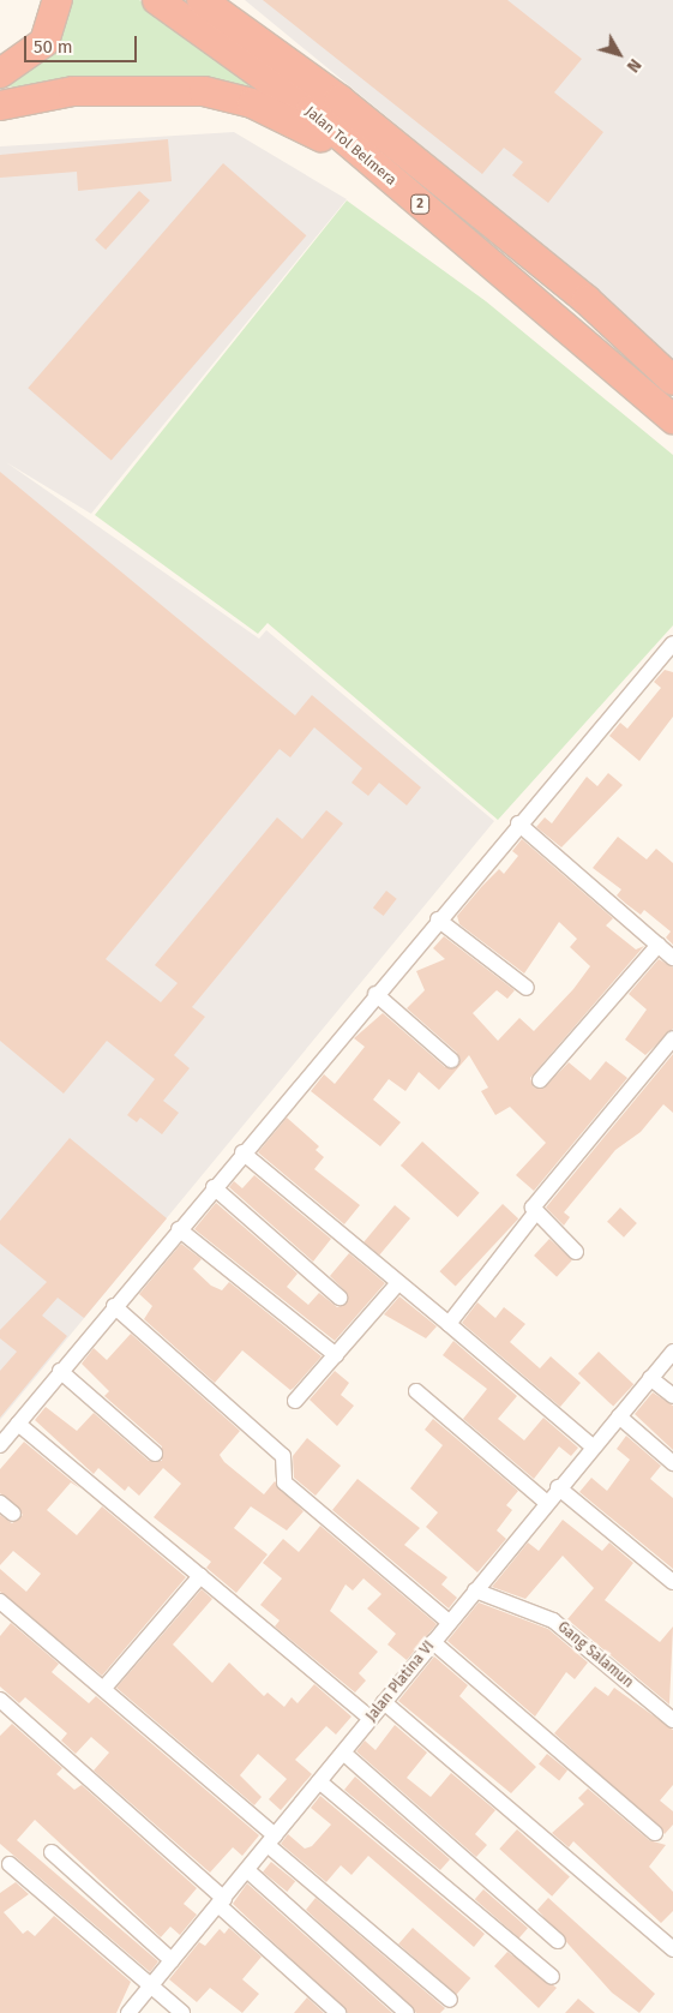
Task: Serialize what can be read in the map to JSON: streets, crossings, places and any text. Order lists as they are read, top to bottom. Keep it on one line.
{"streets":{"highway":["Jalan Tol Belmera","2"],"street":["Gang Salamun","Jalan Platina VI"]},"crossings":[["Gang Salamun","Jalan Platina VI"]],"scale_bar":"50 m","north":"bottom right"}
